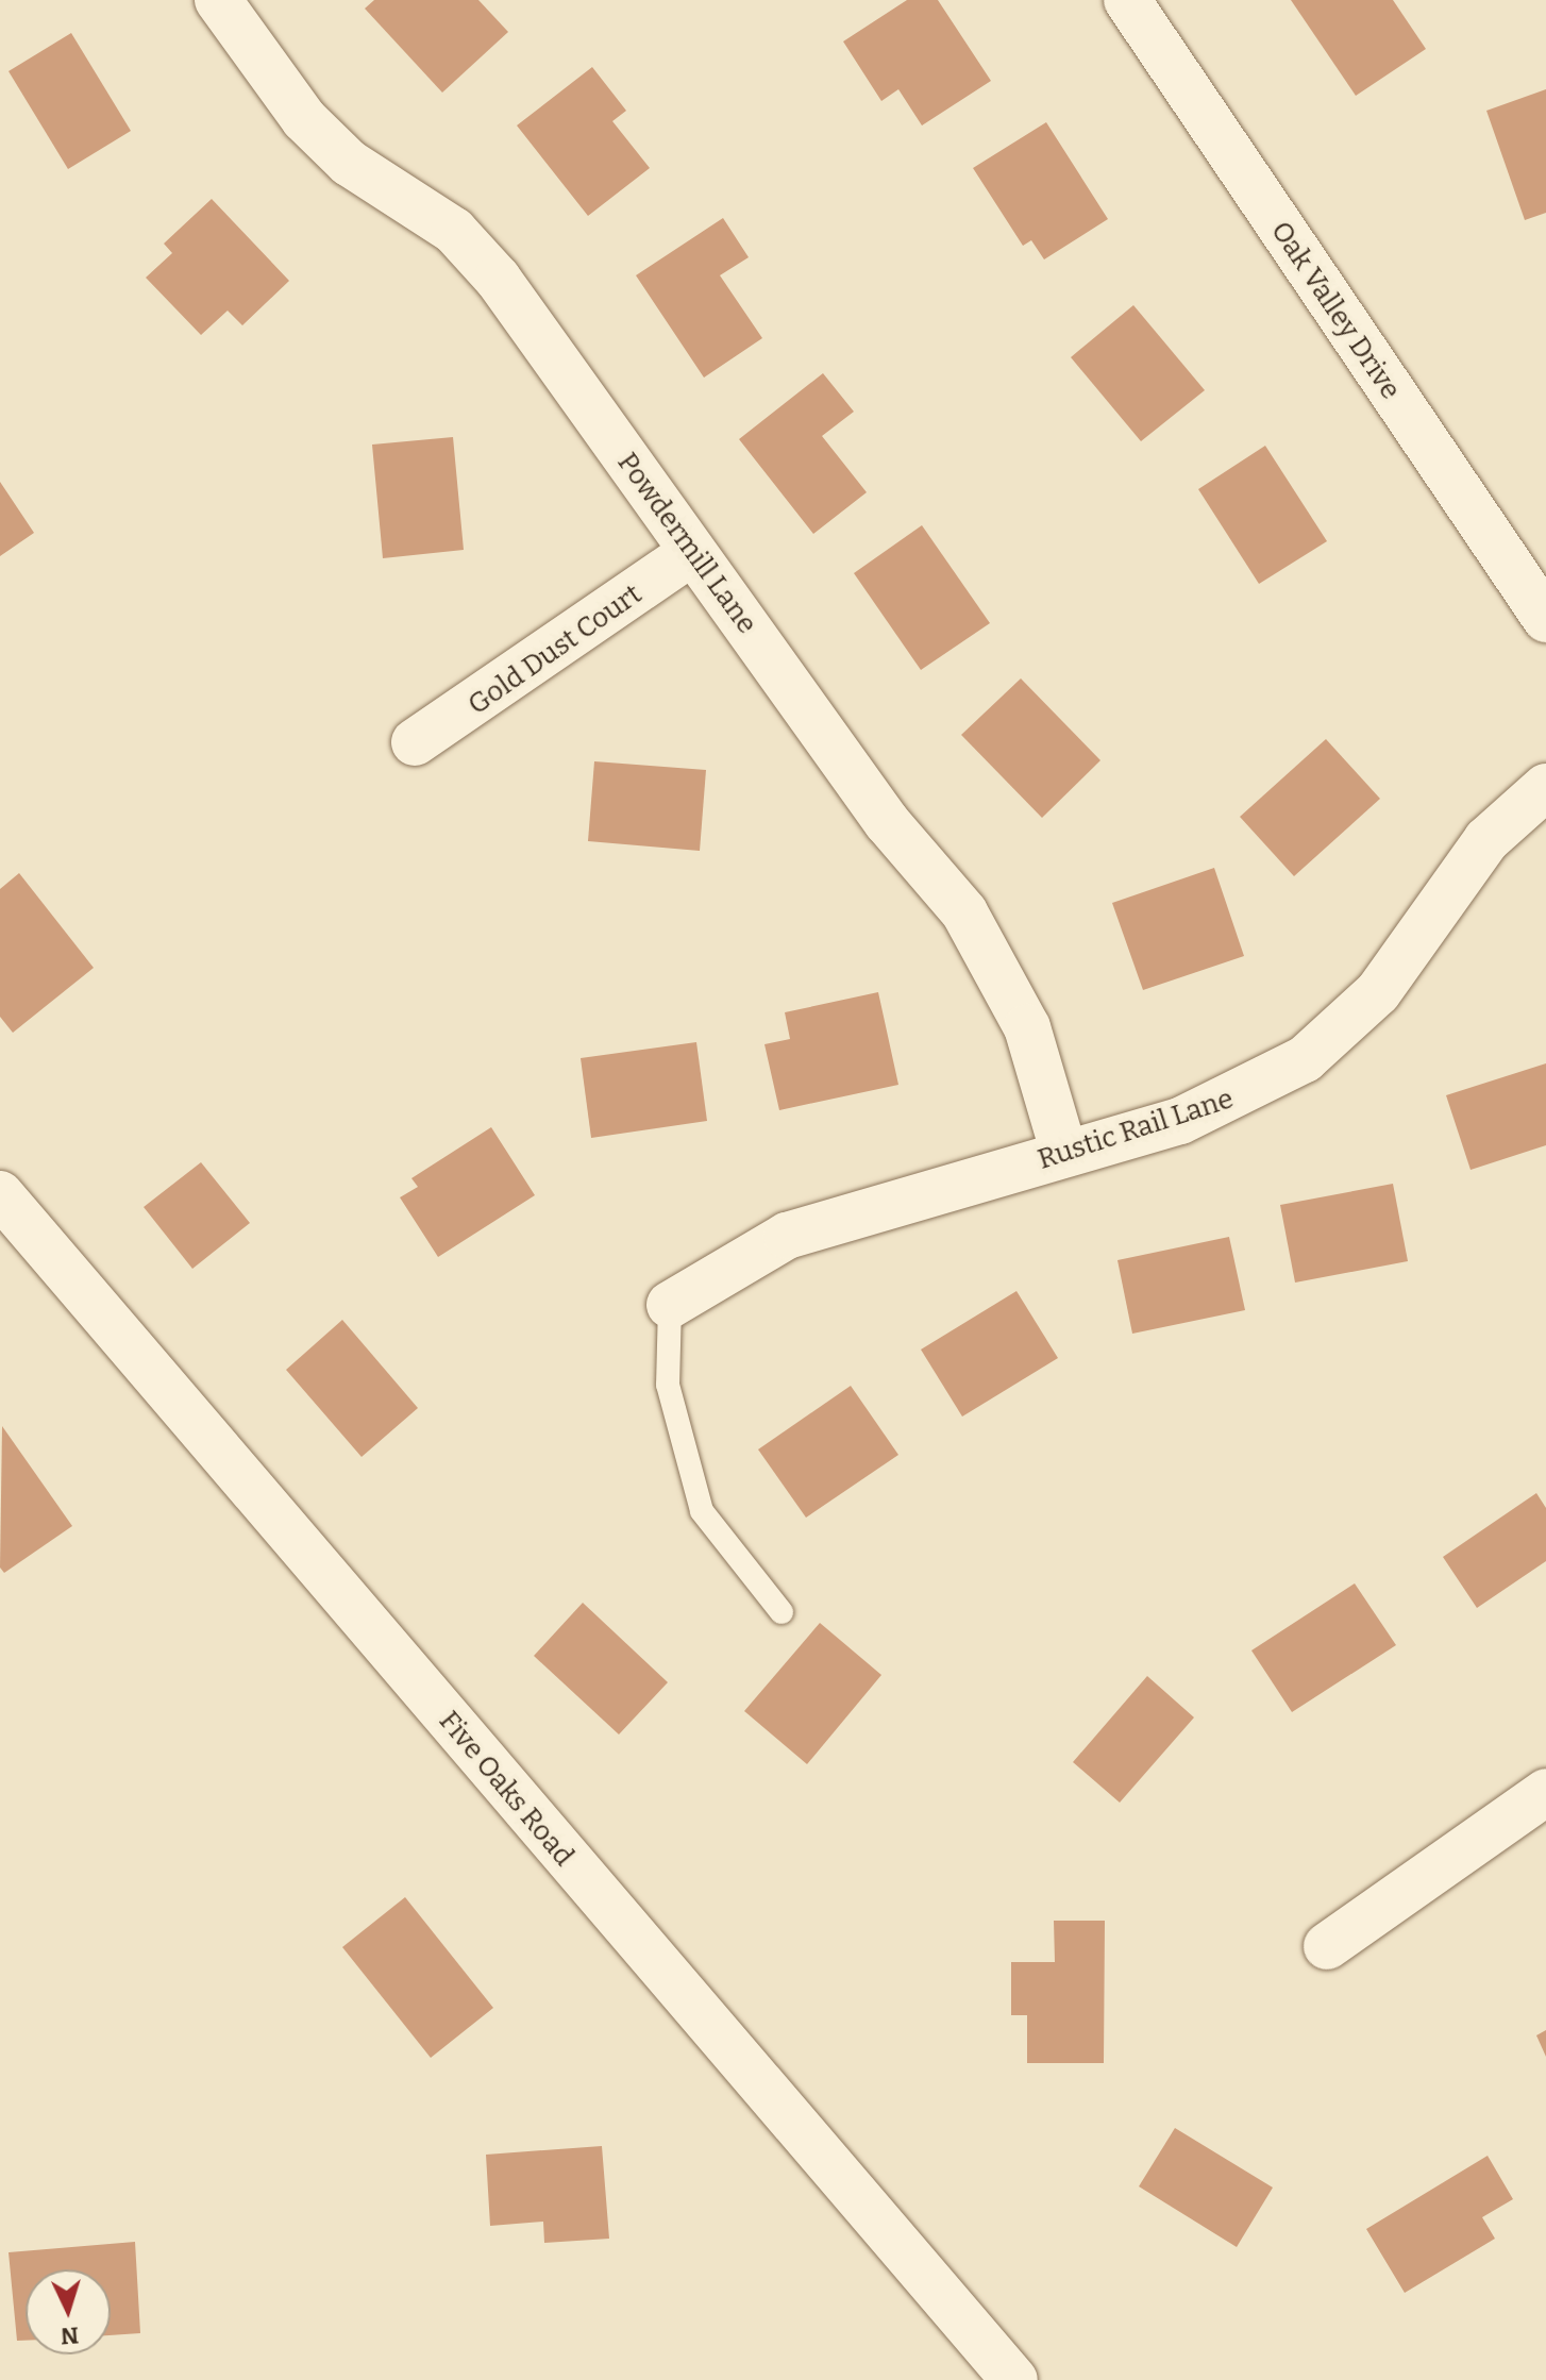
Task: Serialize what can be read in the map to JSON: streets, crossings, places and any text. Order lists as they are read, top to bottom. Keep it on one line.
{"streets":{"street":["Oak Valley Drive","Powdermill Lane","Gold Dust Court","Rustic Rail Lane","Five Oaks Road"]},"crossings":[["Powdermill Lane","Gold Dust Court"],["Powdermill Lane","Rustic Rail Lane"]],"north":"bottom"}
